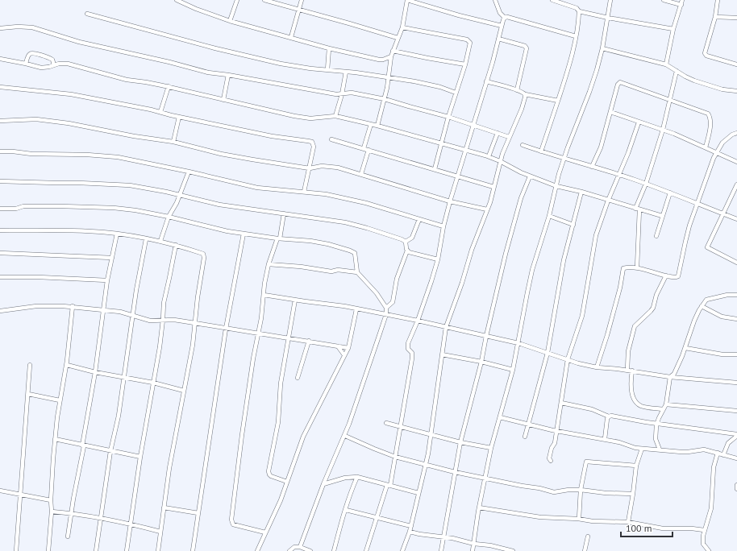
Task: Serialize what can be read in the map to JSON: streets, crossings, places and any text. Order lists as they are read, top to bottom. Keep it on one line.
{"scale_bar":"100 m"}
